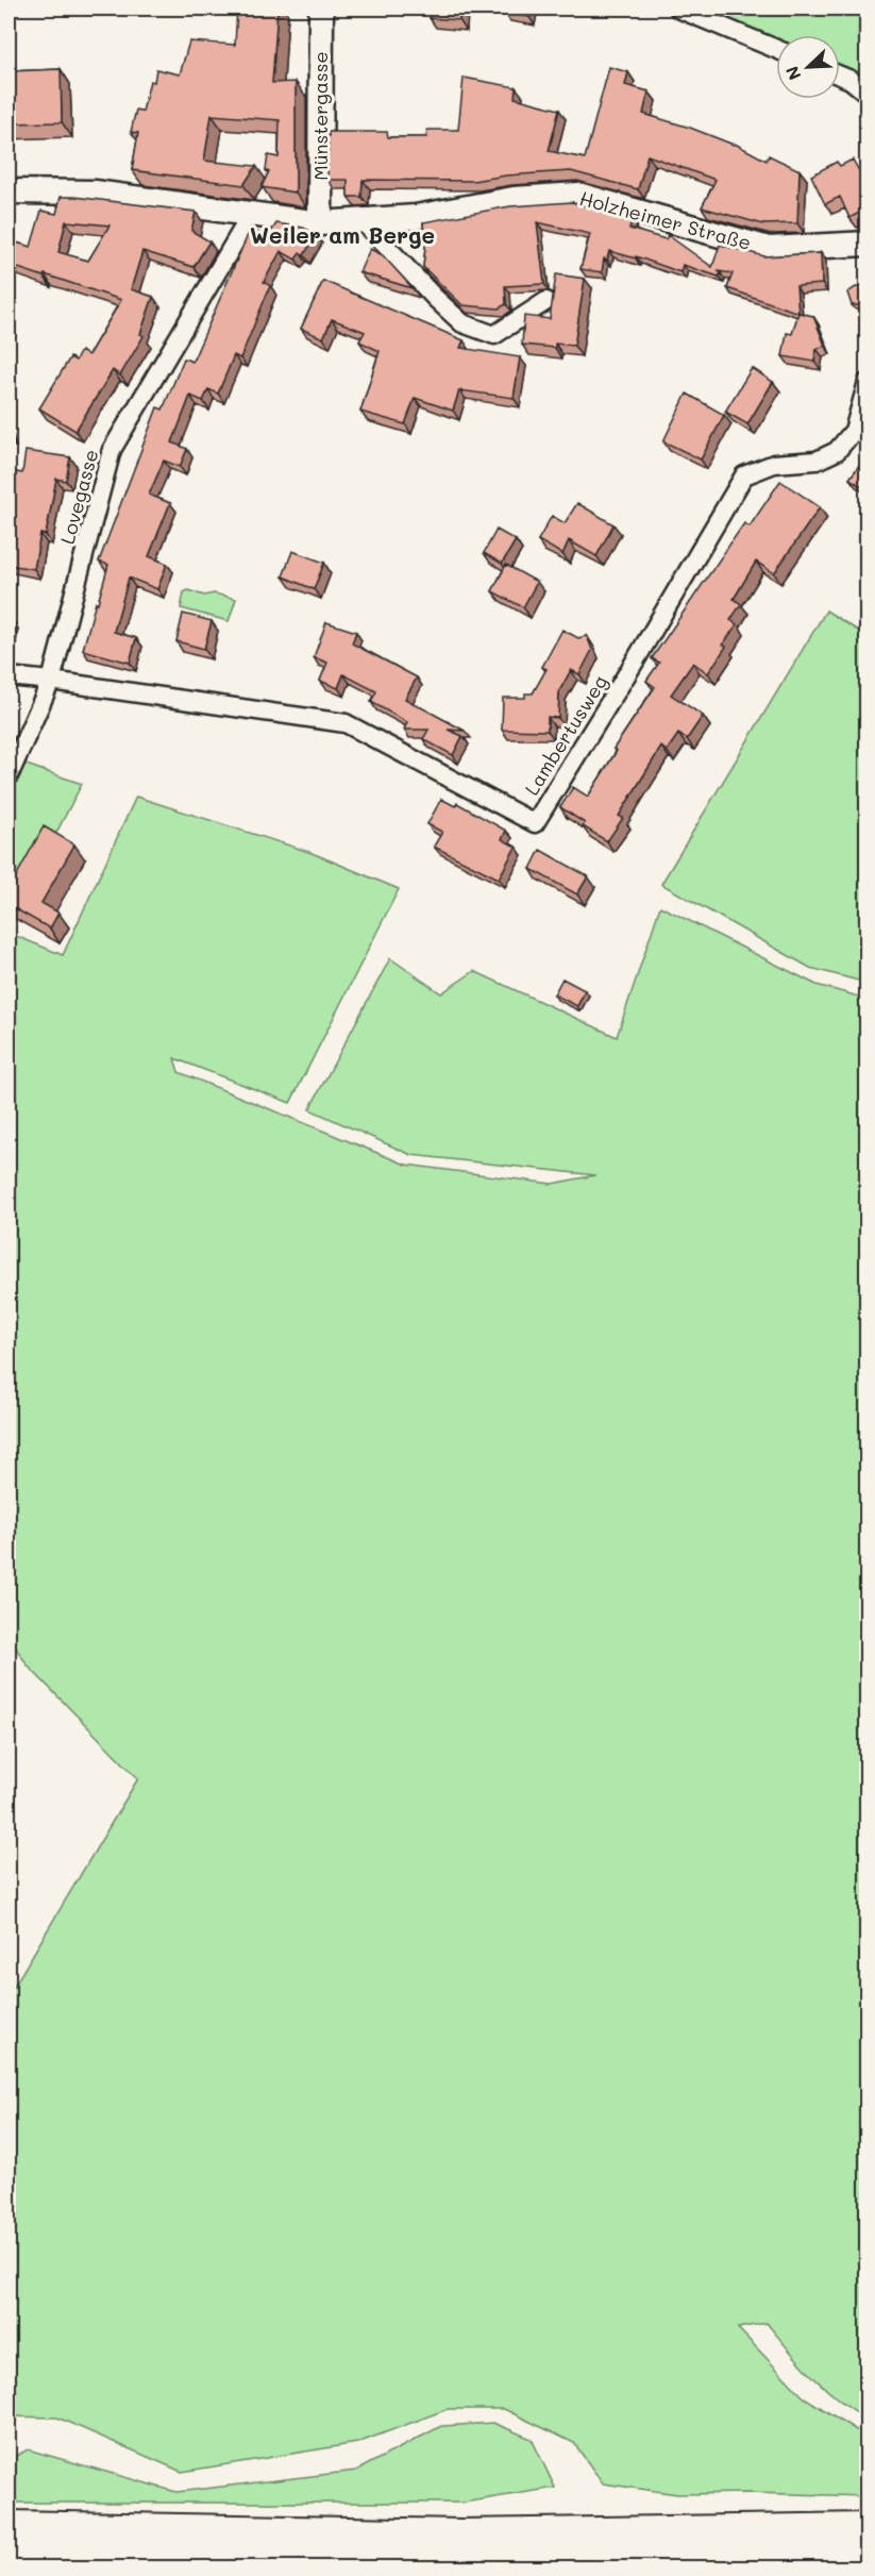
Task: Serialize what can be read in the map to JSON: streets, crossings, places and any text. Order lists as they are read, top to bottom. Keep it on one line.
{"streets":{"main road":["Münstergasse","Holzheimer Straße"],"street":["Lovegasse","Lambertusweg"]},"crossings":[["Münstergasse","Holzheimer Straße"],["Holzheimer Straße","Lovegasse"],["Lovegasse","Lambertusweg"]],"districts":["Weiler am Berge"],"north":"bottom left"}
